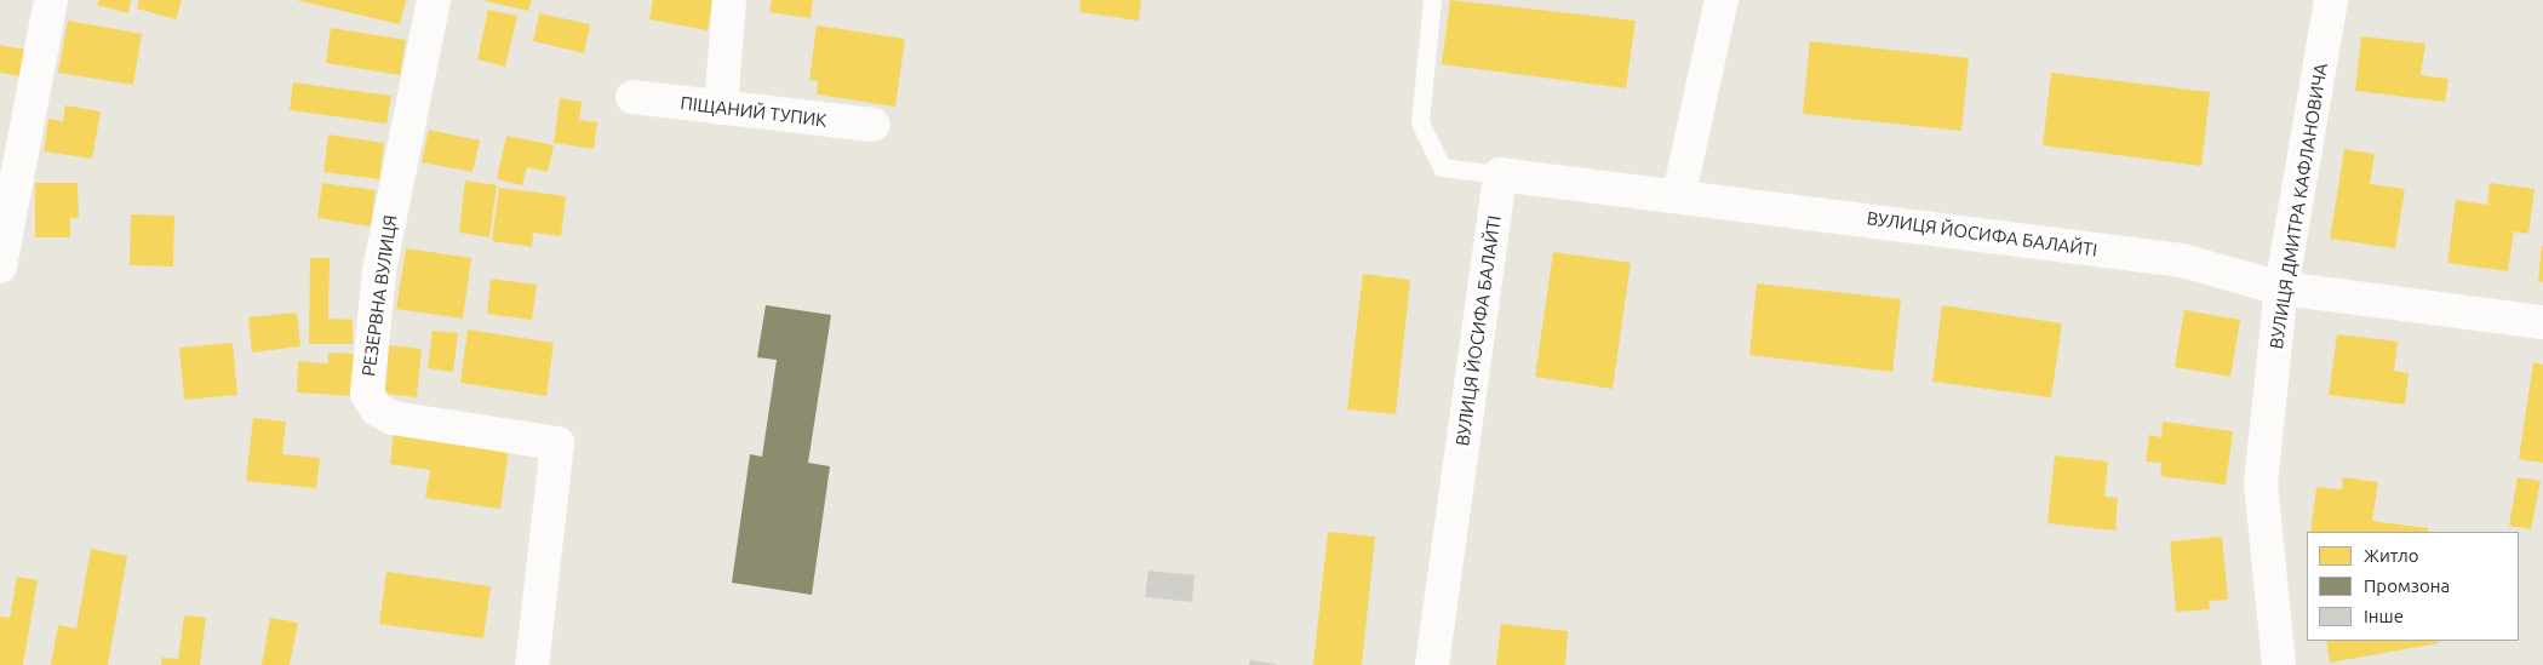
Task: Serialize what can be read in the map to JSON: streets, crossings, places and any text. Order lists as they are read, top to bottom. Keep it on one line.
{"streets":{"street":["ПІЩАНИЙ ТУПИК","ВУЛИЦЯ ДМИТРА КАФЛАНОВИЧА","ВУЛИЦЯ ЙОСИФА БАЛАЙТІ","РЕЗЕРВНА ВУЛИЦЯ"]},"crossings":[["ВУЛИЦЯ ДМИТРА КАФЛАНОВИЧА","ВУЛИЦЯ ЙОСИФА БАЛАЙТІ"]],"legend":["Житло","Промзона","Інше"]}
